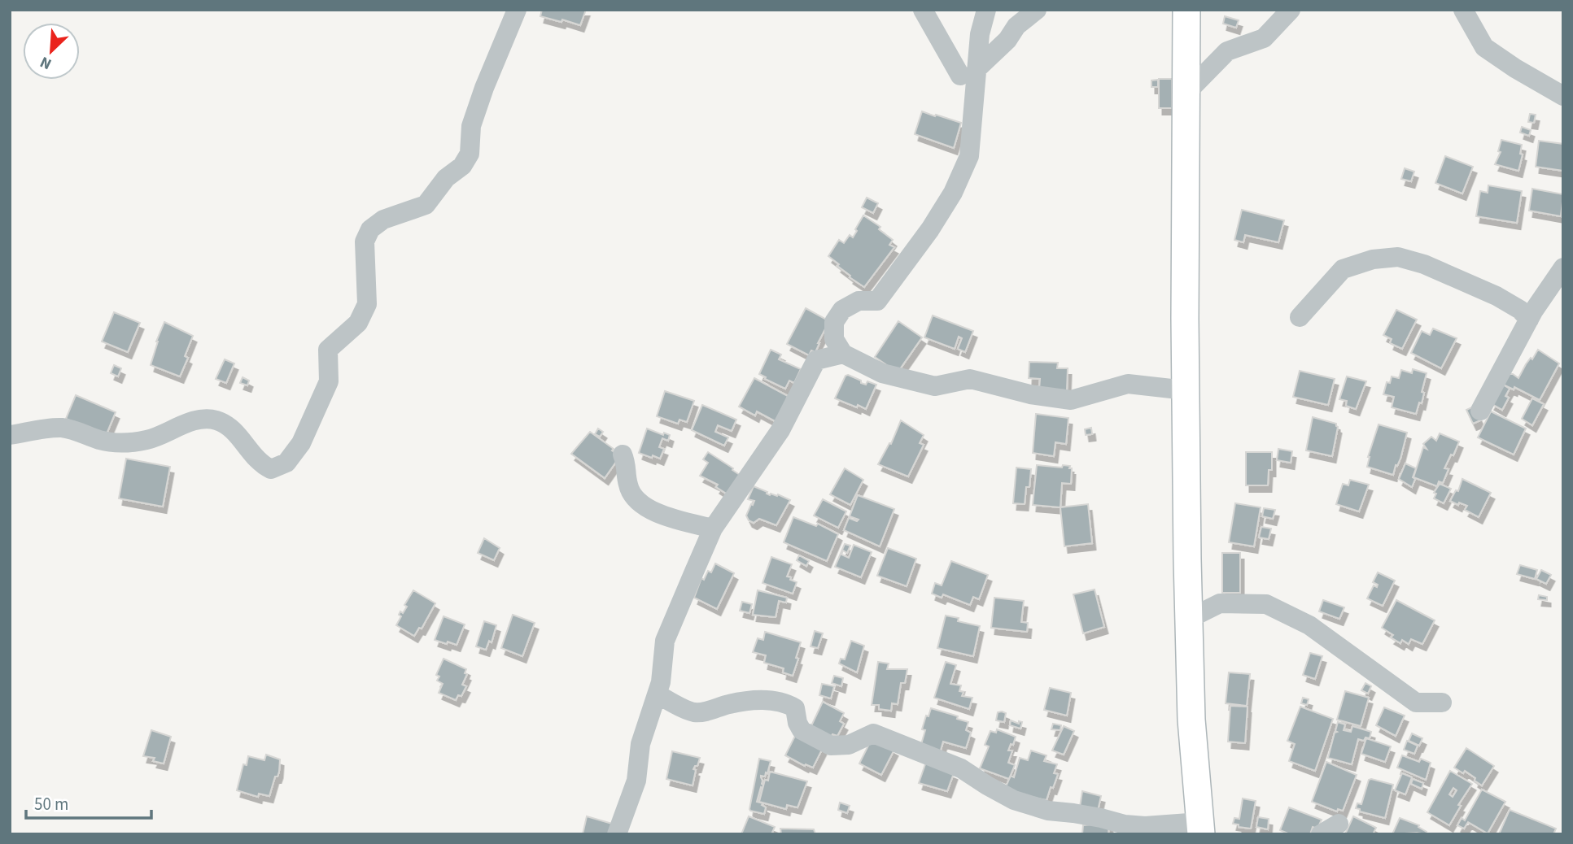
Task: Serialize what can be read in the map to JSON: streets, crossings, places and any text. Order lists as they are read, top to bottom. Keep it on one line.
{"scale_bar":"50 m","north":"bottom left"}
